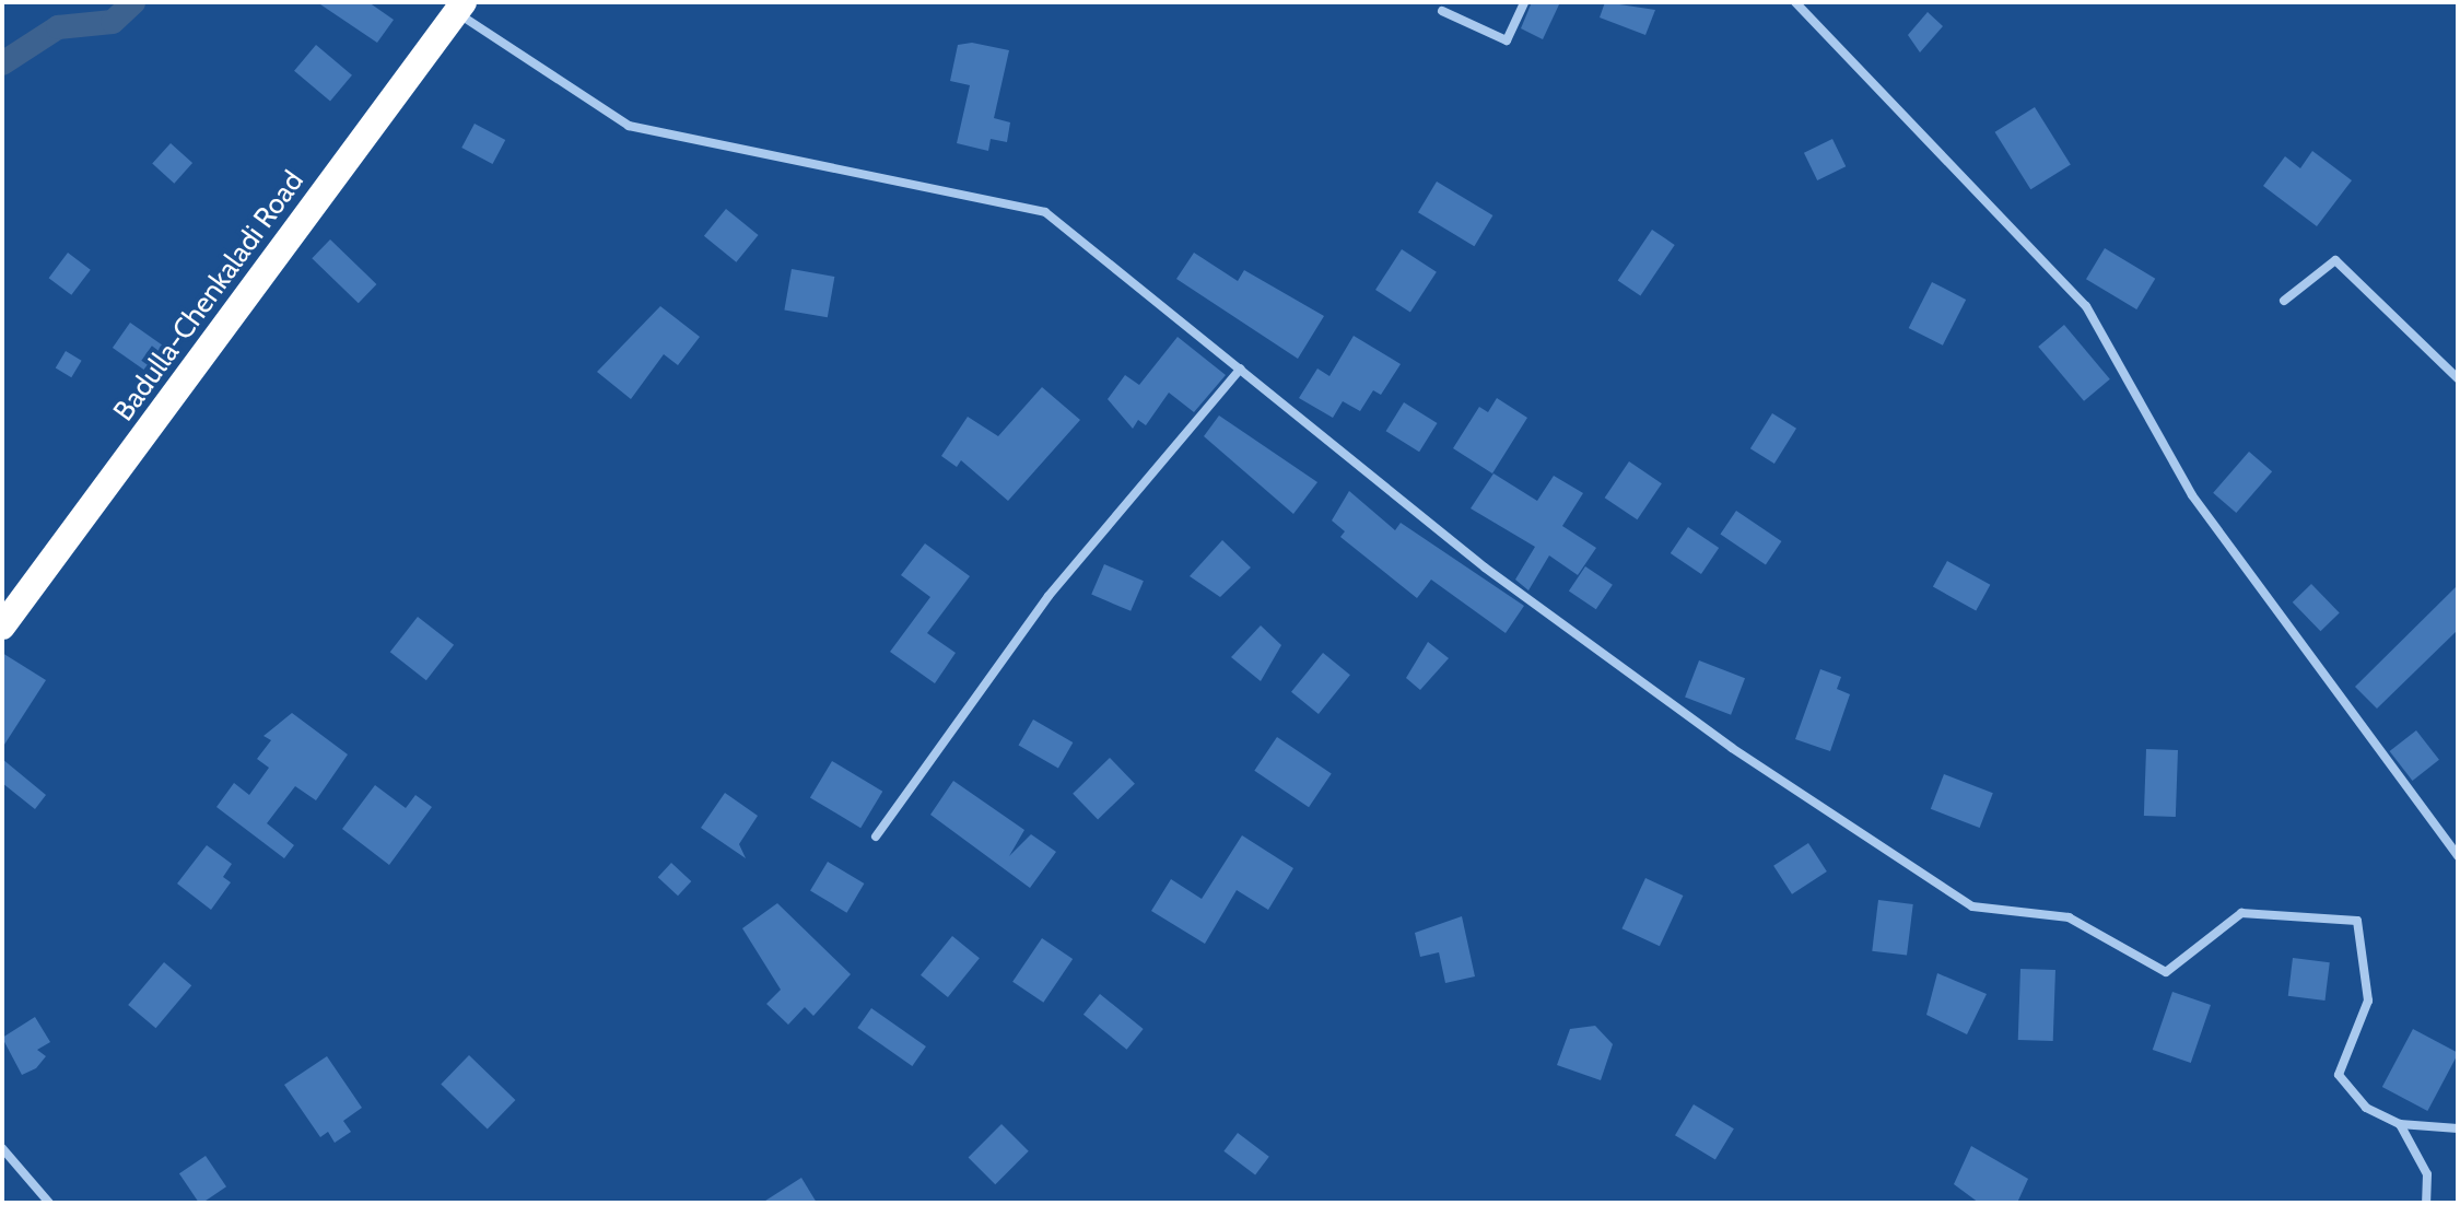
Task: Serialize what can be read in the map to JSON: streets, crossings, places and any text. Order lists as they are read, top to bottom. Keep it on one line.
{"streets":{"highway":["Badulla-Chenkaladi Road"]}}
